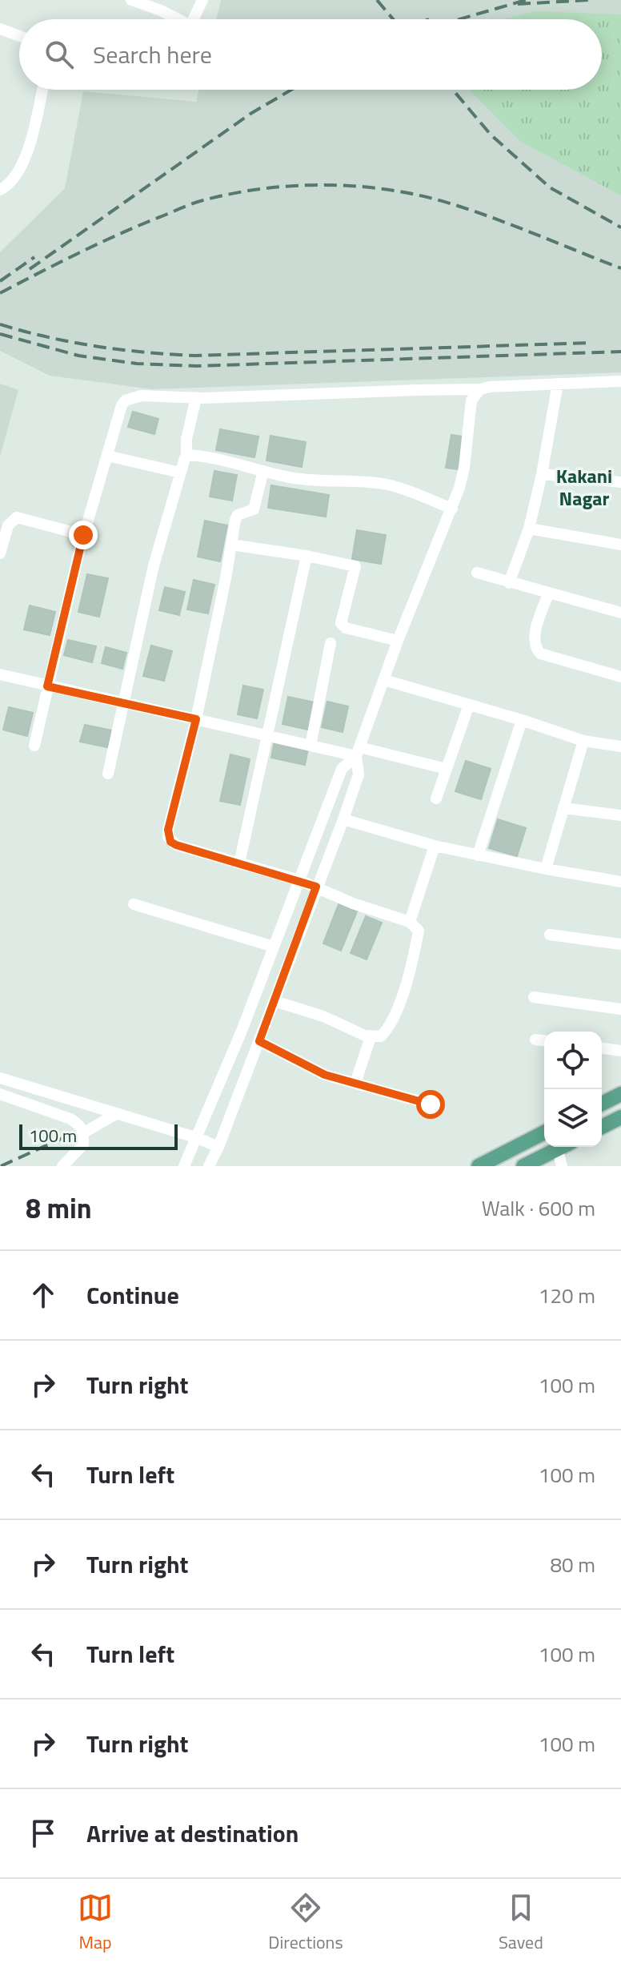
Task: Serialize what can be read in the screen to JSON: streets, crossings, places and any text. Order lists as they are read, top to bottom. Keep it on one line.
{"districts":["Kakani Nagar"],"scale_bar":"100 m","page":{"search":"Search here","scale":"100 m","heading":["8 min","Walk · 600 m"],"list":[["Continue","120 m"],["Turn right","100 m"],["Turn left","100 m"],["Turn right","80 m"],["Turn left","100 m"],["Turn right","100 m"],"Arrive at destination"],"nav":["Map","Directions","Saved"]}}
